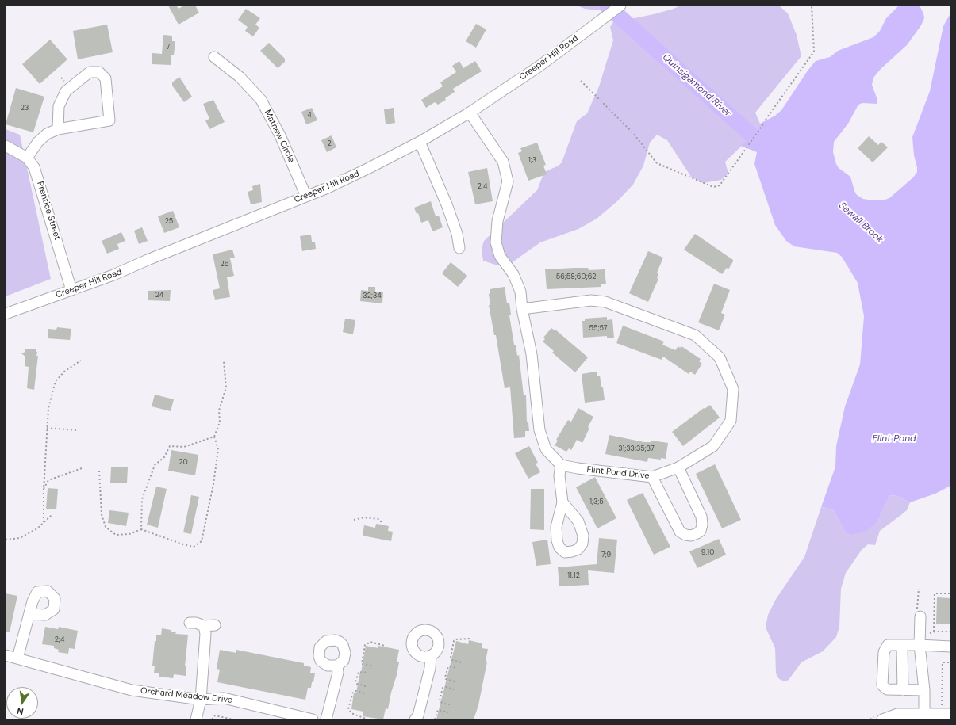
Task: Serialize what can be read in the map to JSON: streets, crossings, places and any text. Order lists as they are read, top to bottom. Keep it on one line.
{"streets":{"street":["Creeper Hill Road","Mathew Circle","Prentice Street","Flint Pond Drive","Orchard Meadow Drive"]},"crossings":[["Creeper Hill Road","Mathew Circle"],["Creeper Hill Road","Prentice Street"]],"water":["Quinsigamond River","Sewall Brook","Flint Pond"],"house_numbers":["7","23","4","2","1;3","2;4","25","26","56;58;60;62","24","32;34","55;57","31;33;35;37","20","1;3;5","9;10","7;9","11;12","2;4"],"north":"bottom"}
